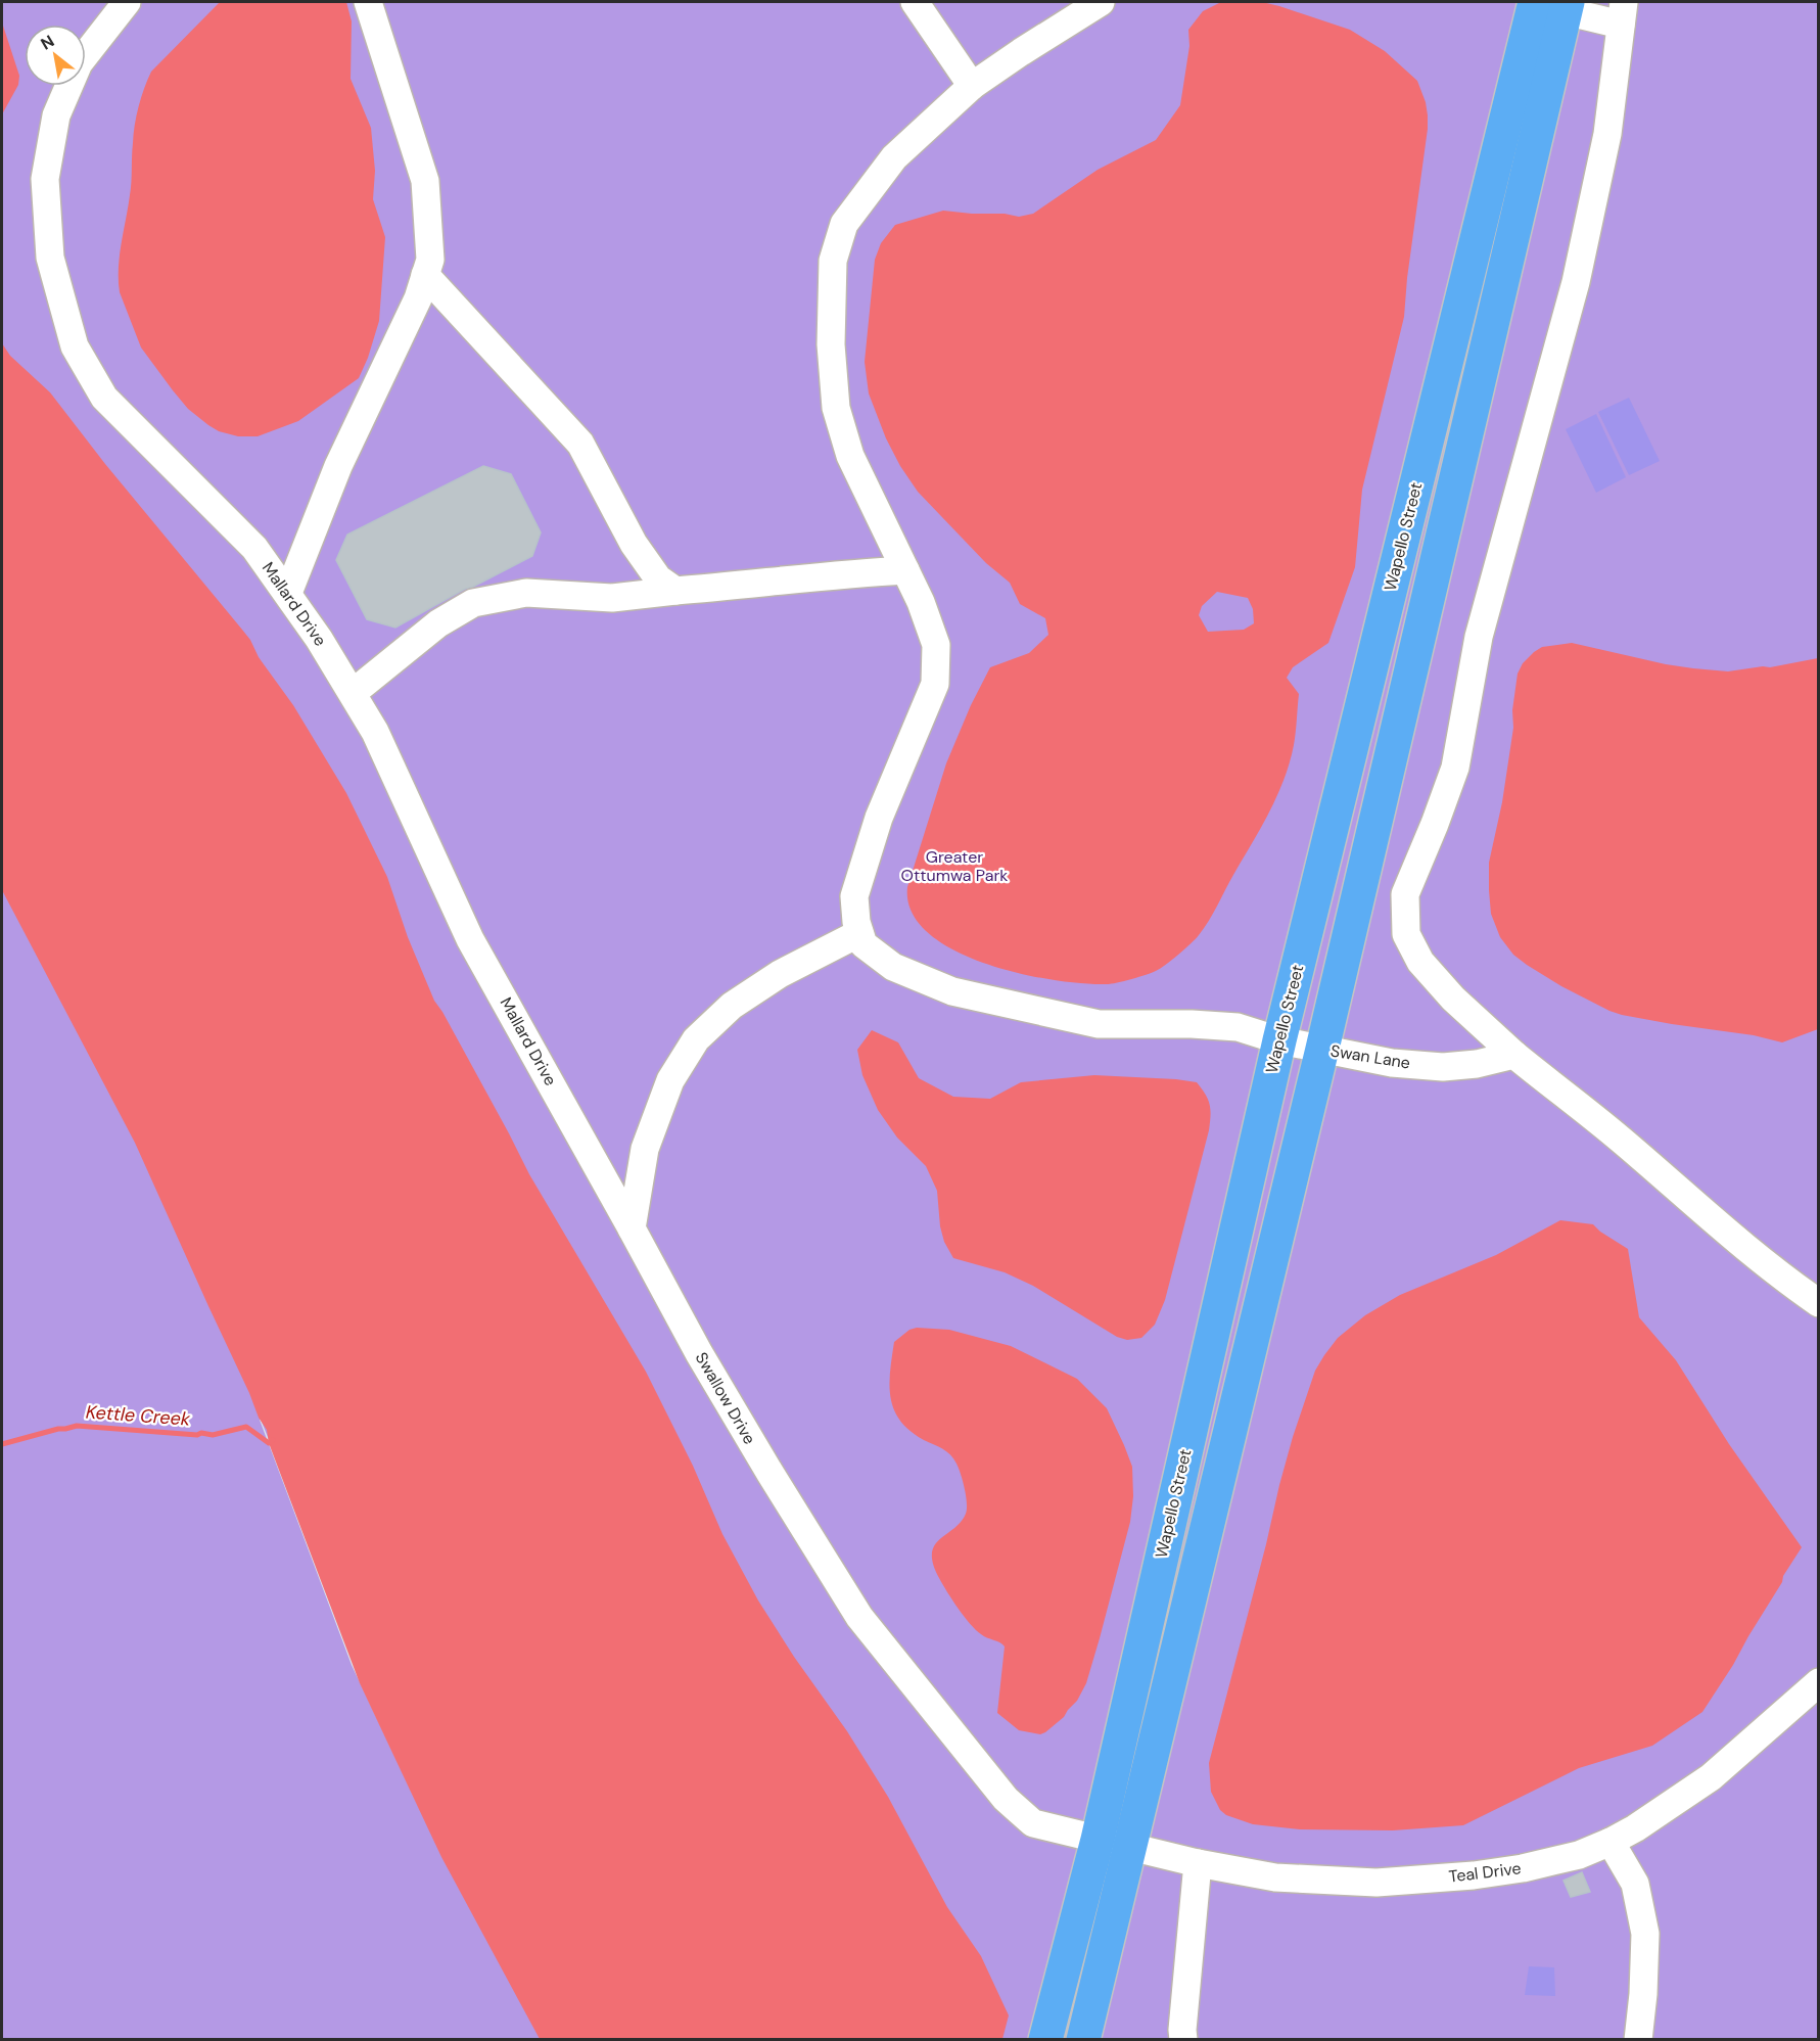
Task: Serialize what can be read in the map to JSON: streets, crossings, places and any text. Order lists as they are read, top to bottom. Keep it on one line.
{"streets":{"main road":["Wapello Street"],"street":["Mallard Drive","Swan Lane","Swallow Drive","Teal Drive"]},"crossings":[["Wapello Street","Swan Lane"],["Wapello Street","Swallow Drive"],["Wapello Street","Teal Drive"],["Mallard Drive","Swallow Drive"],["Swallow Drive","Teal Drive"]],"water":["Kettle Creek"],"parks":["Greater Ottumwa Park"],"north":"top left"}
